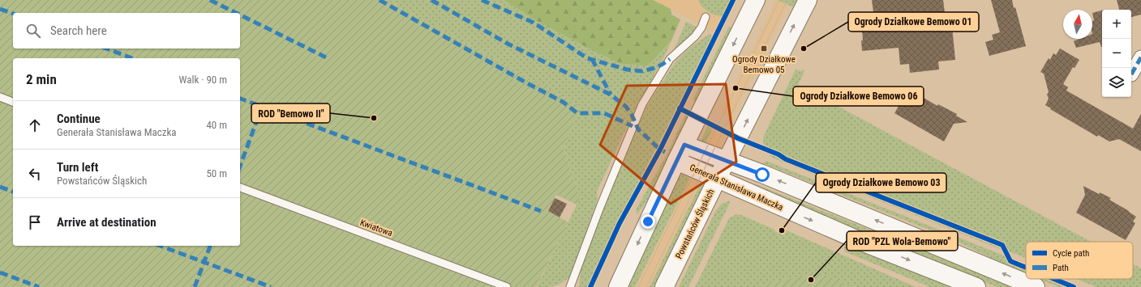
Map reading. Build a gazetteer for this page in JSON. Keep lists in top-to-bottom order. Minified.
{"streets":{"main road":["Generała Stanisława Maczka","Powstańców Śląskich"],"lane":["Kwiatowa"]},"crossings":[["Generała Stanisława Maczka","Powstańców Śląskich"]],"places":{"transit":["Ogrody Działkowe Bemowo 05"],"other":["Ogrody Działkowe Bemowo 01","Ogrody Działkowe Bemowo 06","ROD \"Bemowo II\"","Ogrody Działkowe Bemowo 03","ROD \"PZL Wola-Bemowo\""]},"legend":["Cycle path","Path"],"north":"top","page":{"map_buttons":["+","−"],"search":"Search here","heading":["2 min","Walk · 90 m"],"list":[["Continue","Generała Stanisława Maczka","40 m"],["Turn left","Powstańców Śląskich","50 m"],"Arrive at destination"]}}
